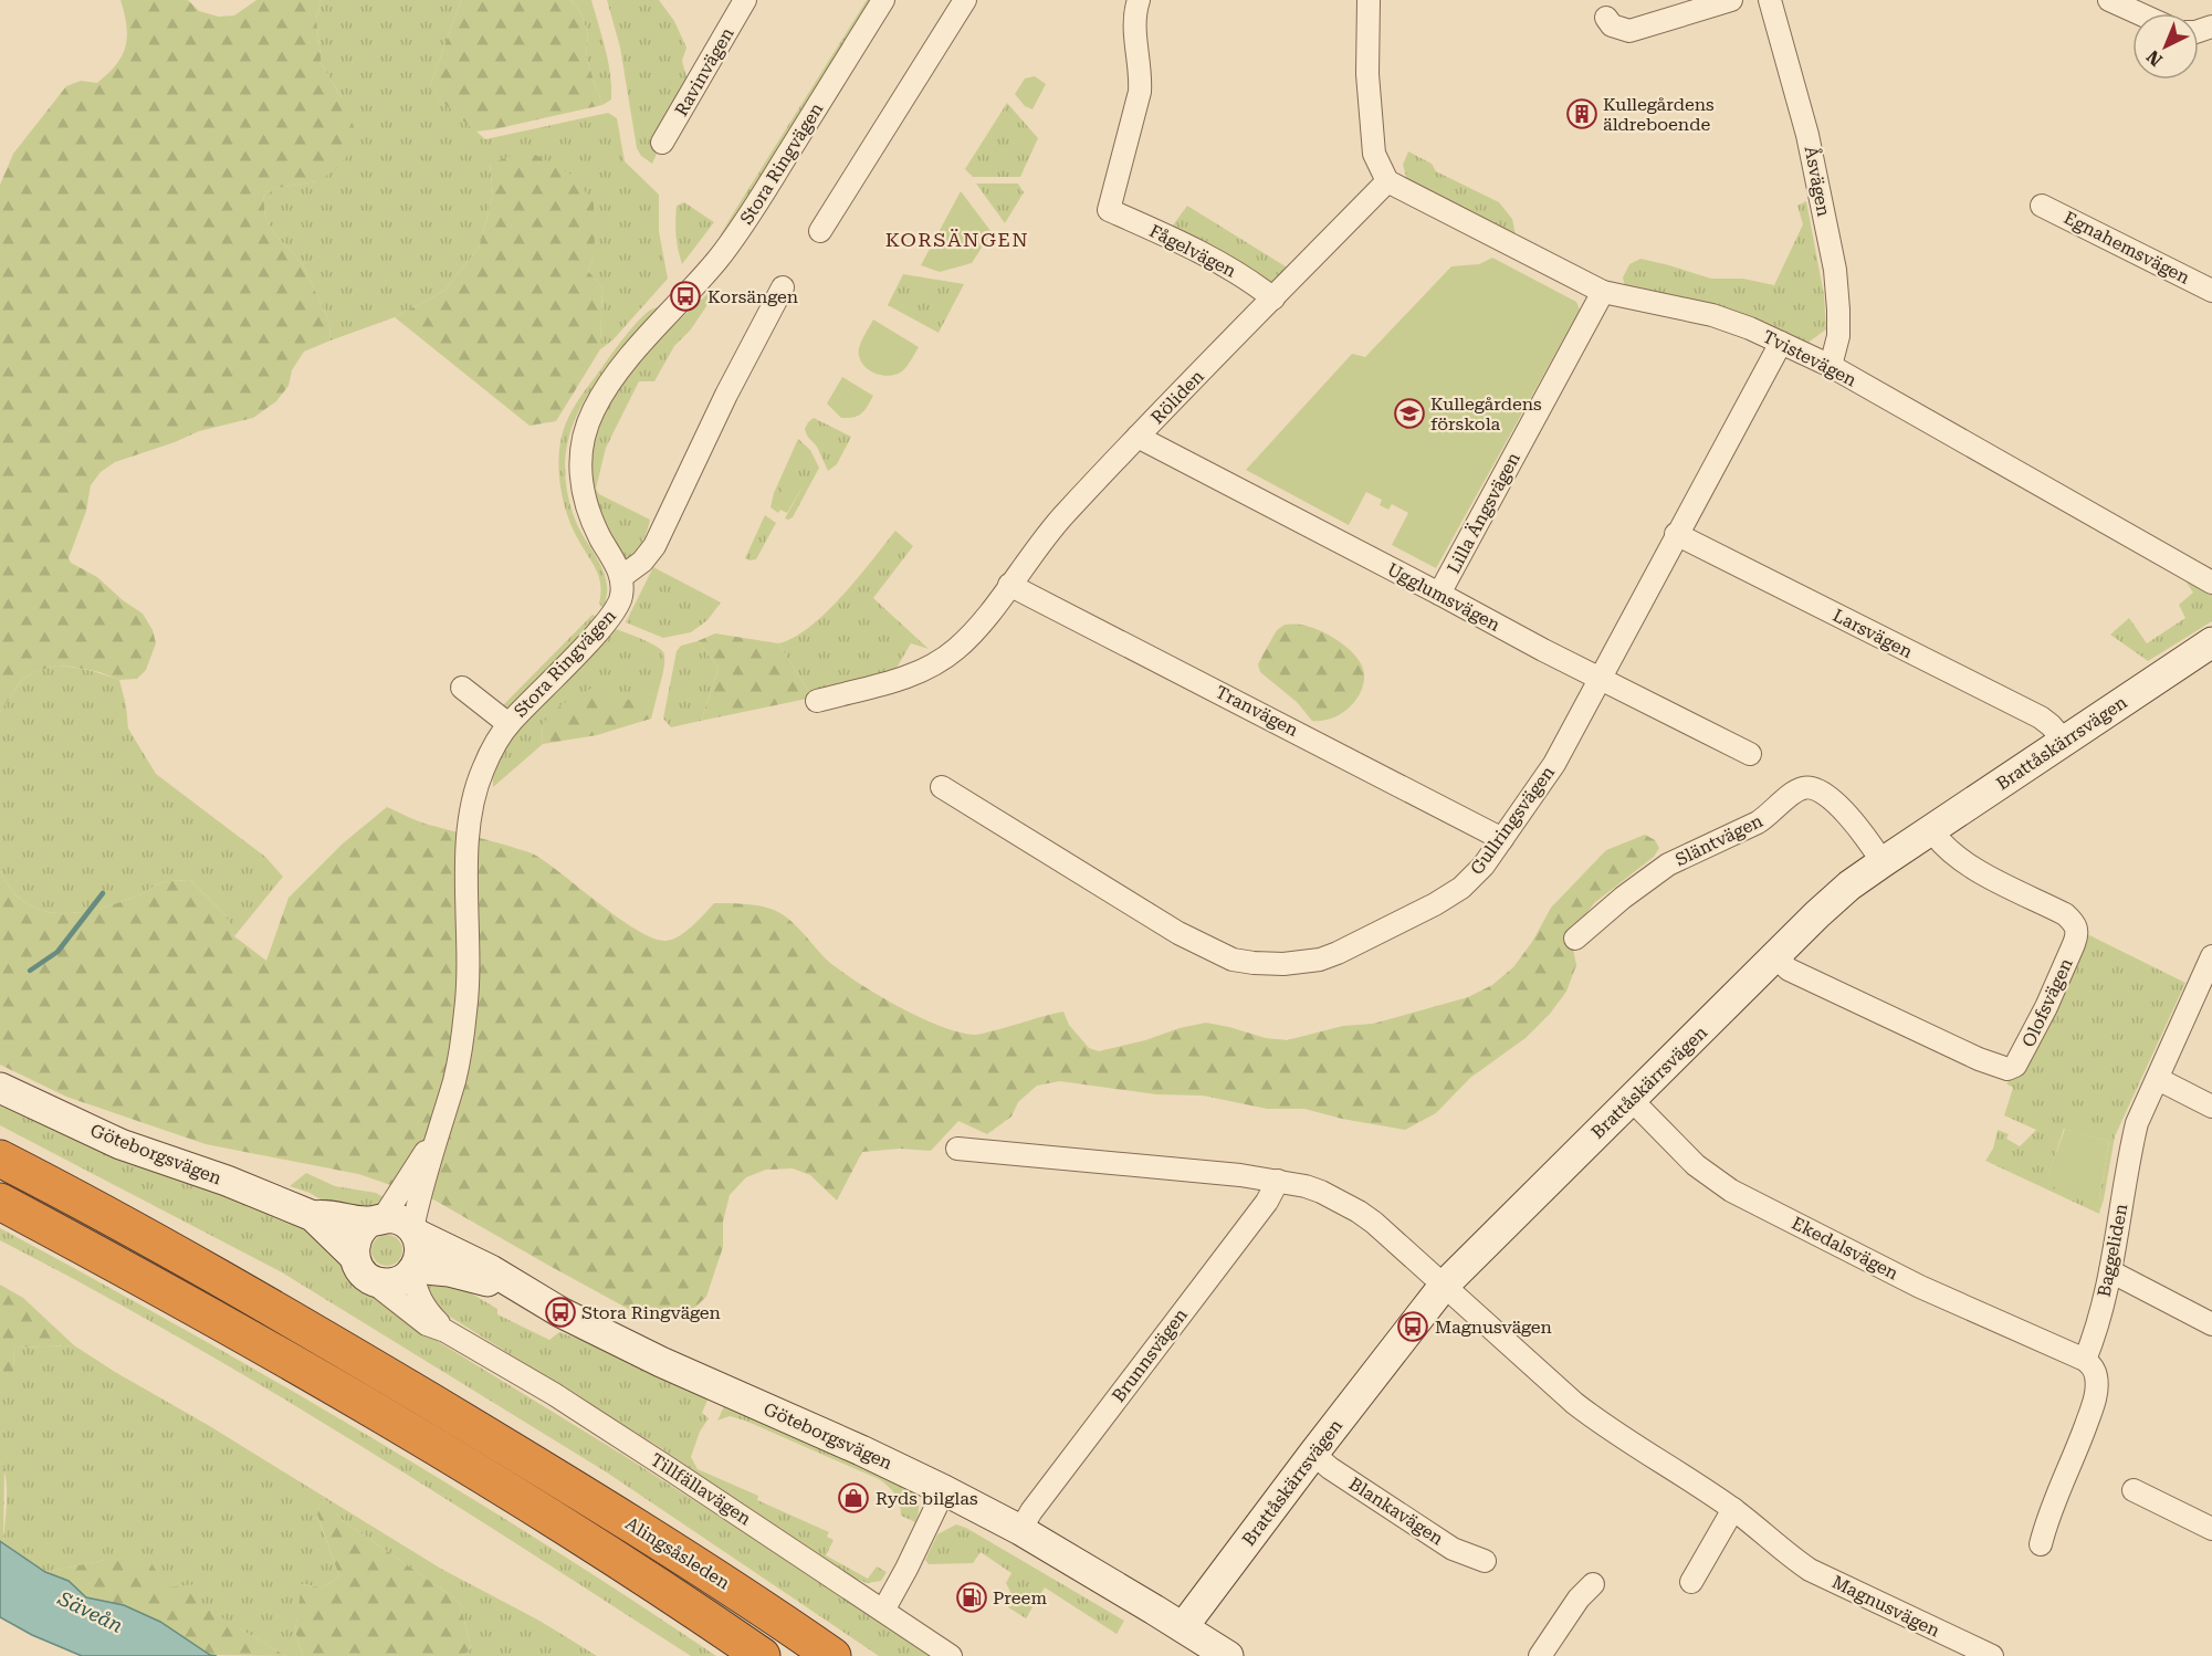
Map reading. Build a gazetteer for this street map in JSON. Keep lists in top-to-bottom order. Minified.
{"streets":{"highway":["Alingsåsleden"],"street":["Ravinvägen","Stora Ringvägen","Åsvägen","Egnahemsvägen","Fågelvägen","Tvistevägen","Röliden","Lilla Ängsvägen","Ugglumsvägen","Larsvägen","Tranvägen","Brattåskärrsvägen","Gullringsvägen","Släntvägen","Olofsvägen","Göteborgsvägen","Ekedalsvägen","Baggeliden","Brunnsvägen","Tillfällavägen","Blankavägen","Magnusvägen"]},"crossings":[["Stora Ringvägen","Göteborgsvägen"],["Åsvägen","Tvistevägen"],["Fågelvägen","Röliden"],["Tvistevägen","Röliden"],["Tvistevägen","Lilla Ängsvägen"],["Tvistevägen","Gullringsvägen"],["Röliden","Ugglumsvägen"],["Röliden","Tranvägen"],["Lilla Ängsvägen","Ugglumsvägen"],["Ugglumsvägen","Gullringsvägen"],["Larsvägen","Brattåskärrsvägen"],["Larsvägen","Gullringsvägen"],["Tranvägen","Gullringsvägen"],["Brattåskärrsvägen","Släntvägen"],["Brattåskärrsvägen","Olofsvägen"],["Brattåskärrsvägen","Göteborgsvägen"],["Brattåskärrsvägen","Ekedalsvägen"],["Brattåskärrsvägen","Blankavägen"],["Brattåskärrsvägen","Magnusvägen"],["Göteborgsvägen","Brunnsvägen"],["Göteborgsvägen","Tillfällavägen"],["Ekedalsvägen","Baggeliden"],["Brunnsvägen","Magnusvägen"]],"districts":["KORSÄNGEN"],"water":["Säveån"],"places":{"building":["Kullegårdens äldreboende"],"bus stop":["Korsängen","Stora Ringvägen","Magnusvägen"],"school or university":["Kullegårdens förskola"],"shop":["Ryds bilglas"],"fuel station":["Preem"]},"north":"bottom left"}
